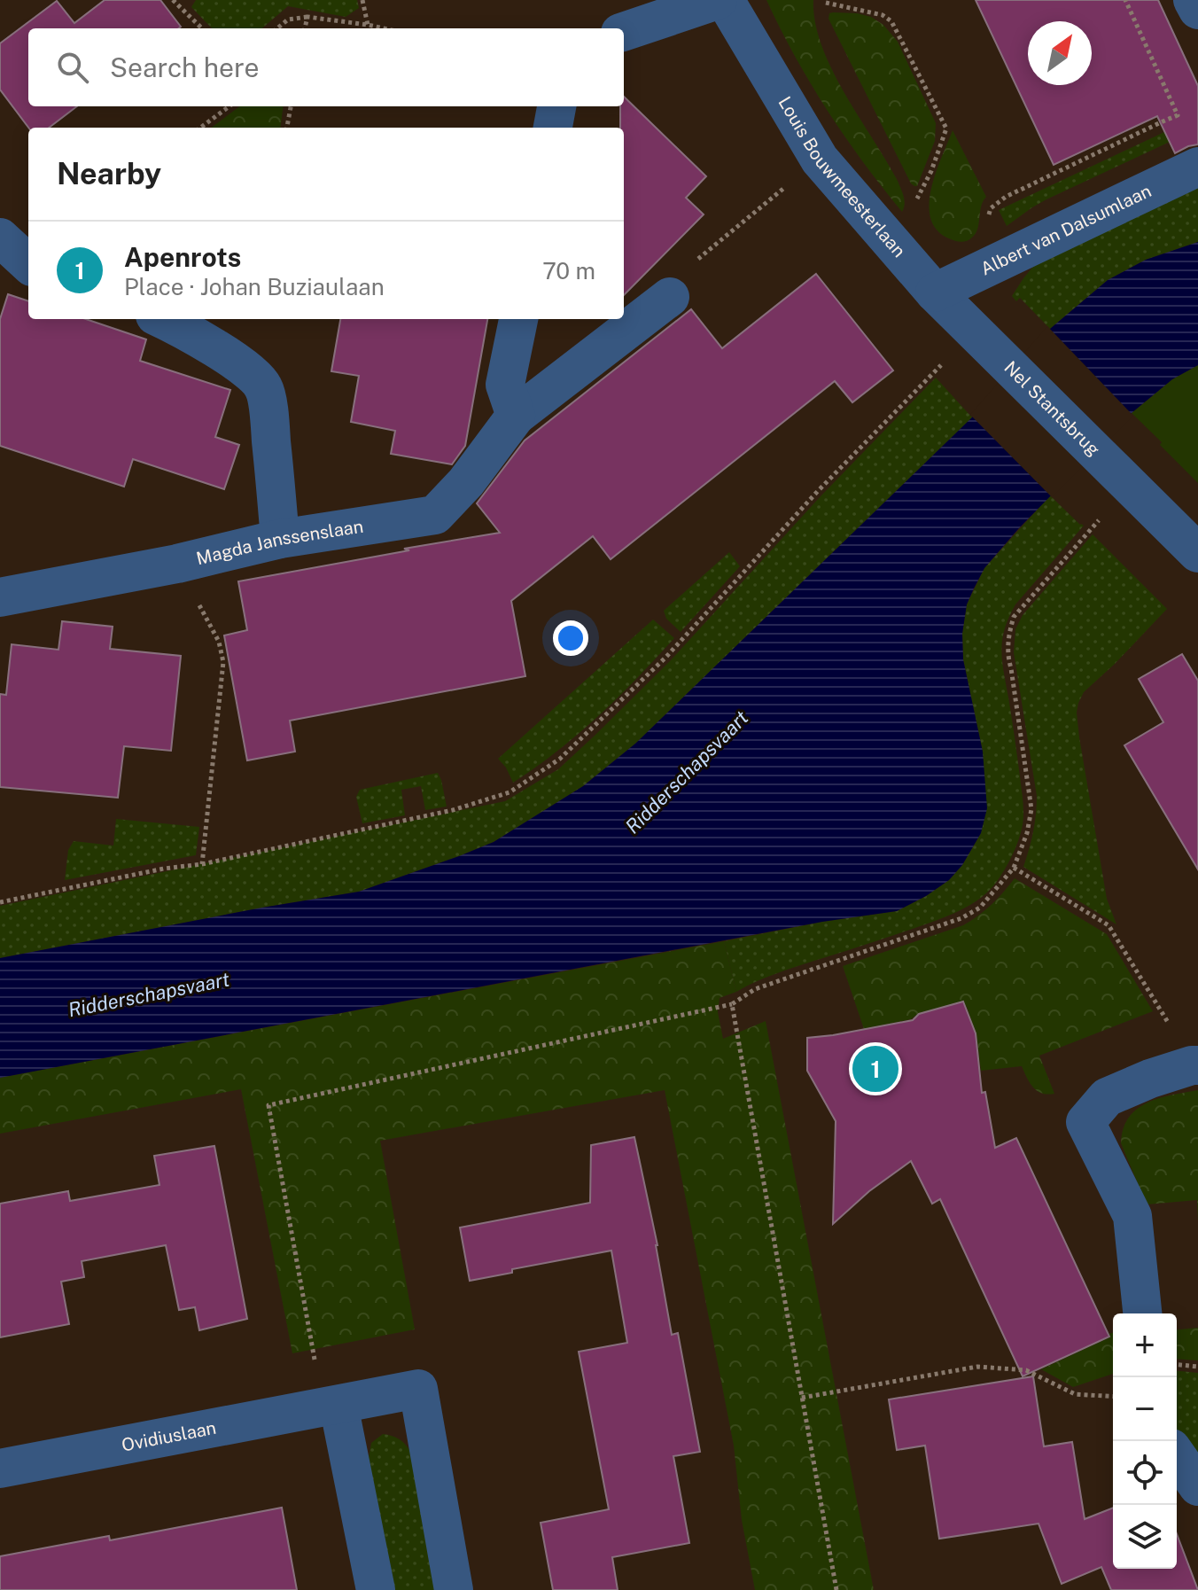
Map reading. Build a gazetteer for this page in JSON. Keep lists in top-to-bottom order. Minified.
{"streets":{"street":["Louis Bouwmeesterlaan","Albert van Dalsumlaan","Nel Stantsbrug","Magda Janssenslaan","Ovidiuslaan"]},"crossings":[["Louis Bouwmeesterlaan","Albert van Dalsumlaan"],["Louis Bouwmeesterlaan","Nel Stantsbrug"]],"water":["Ridderschapsvaart"],"north":"top right","page":{"search":"Search here","heading":"Nearby","list":[{"mark":"1","name":"Apenrots","note":"Place · Johan Buziaulaan","value":"70 m"}],"pins":"1","map_buttons":["+","−"]}}
